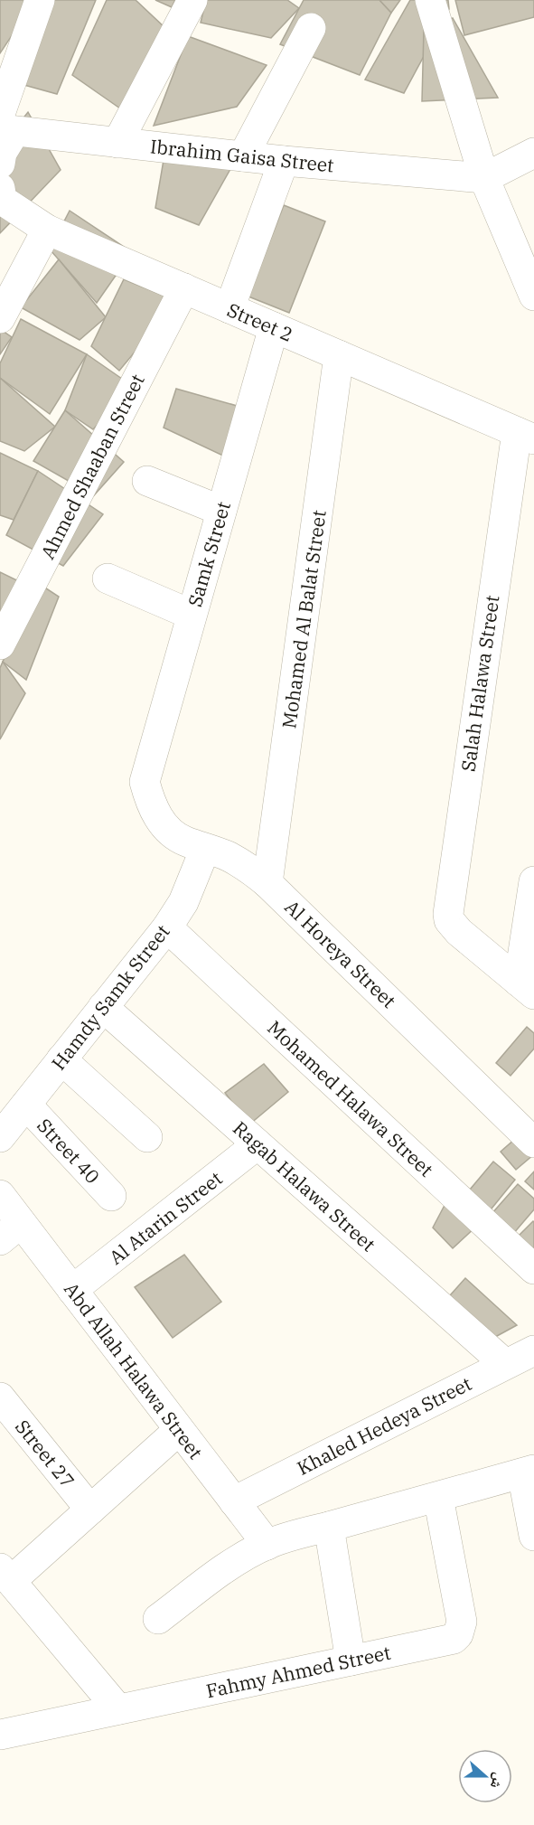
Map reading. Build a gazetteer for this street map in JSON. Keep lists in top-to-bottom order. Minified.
{"streets":{"street":["Ibrahim Gaisa Street","Street 2","Ahmed Shaaban Street","Samk Street","Mohamed Al Balat Street","Salah Halawa Street","Al Horeya Street","Hamdy Samk Street","Mohamed Halawa Street","Street 40","Ragab Halawa Street","Al Atarin Street","Abd Allah Halawa Street","Khaled Hedeya Street","Street 27","Fahmy Ahmed Street"]},"crossings":[["Street 2","Ahmed Shaaban Street"],["Street 2","Samk Street"],["Street 2","Mohamed Al Balat Street"],["Street 2","Salah Halawa Street"],["Samk Street","Al Horeya Street"],["Mohamed Al Balat Street","Al Horeya Street"],["Al Horeya Street","Hamdy Samk Street"],["Hamdy Samk Street","Mohamed Halawa Street"],["Hamdy Samk Street","Street 40"],["Hamdy Samk Street","Ragab Halawa Street"],["Ragab Halawa Street","Al Atarin Street"],["Ragab Halawa Street","Khaled Hedeya Street"],["Al Atarin Street","Abd Allah Halawa Street"],["Abd Allah Halawa Street","Khaled Hedeya Street"]],"north":"right"}
